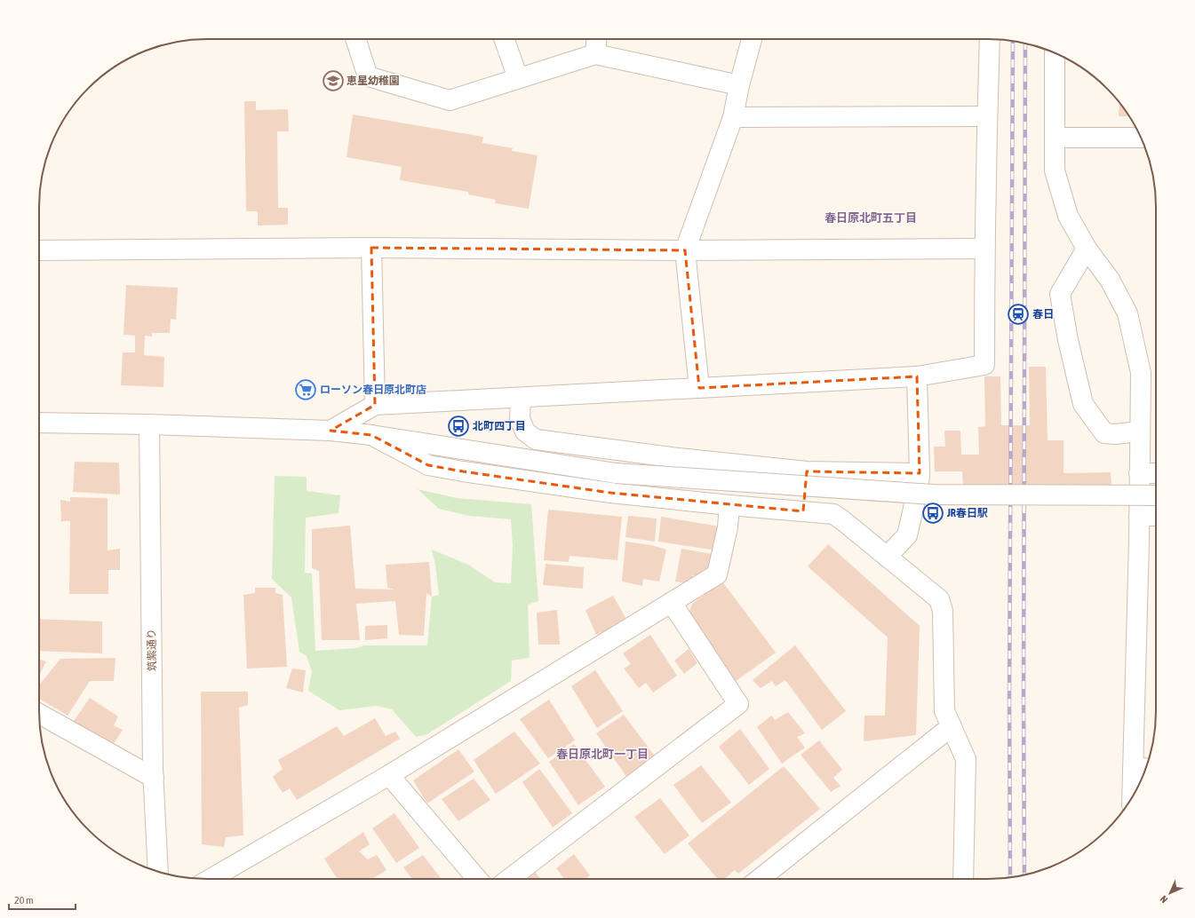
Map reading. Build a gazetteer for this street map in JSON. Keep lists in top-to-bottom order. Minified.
{"streets":{"street":["筑紫通り"]},"districts":["春日原北町五丁目","春日原北町一丁目"],"places":{"school or university":["恵星幼稚園"],"station":["春日"],"supermarket":["ローソン春日原北町店"],"bus stop":["北町四丁目","JR春日駅"]},"scale_bar":"20 m","north":"bottom left"}
